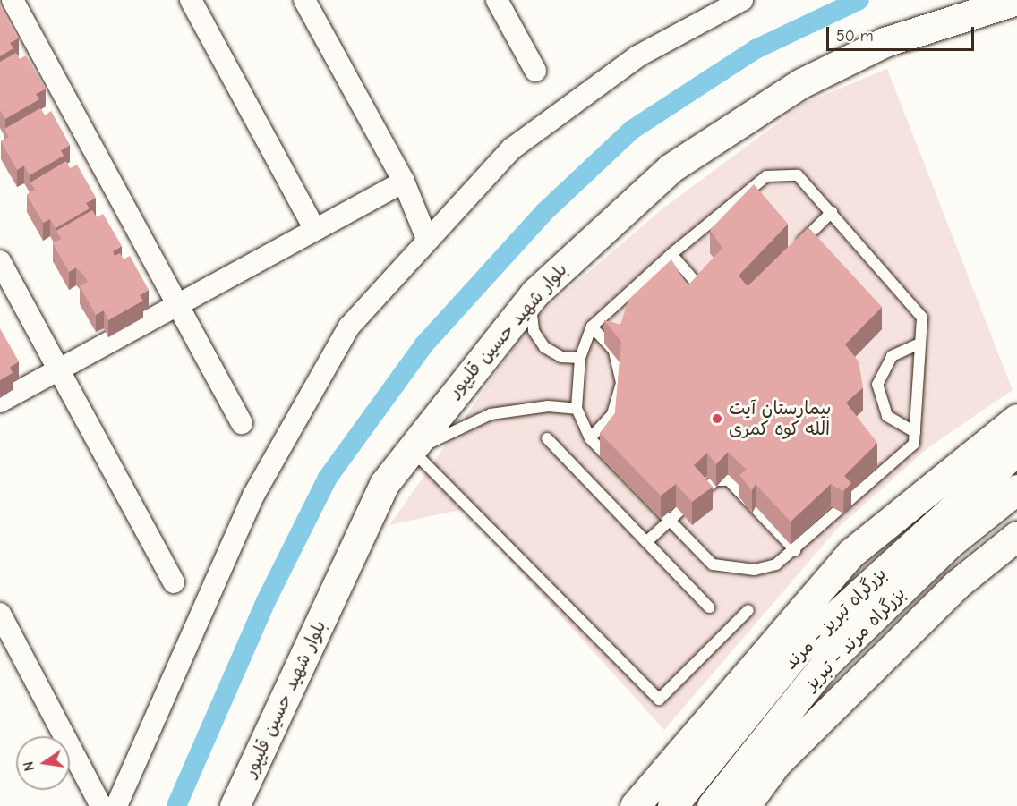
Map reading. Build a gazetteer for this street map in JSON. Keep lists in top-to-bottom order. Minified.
{"streets":{"street":["بلوار شهید حسین قلیپور","بزرگراه تبریز - مرند","بزرگراه مرند - تبریز"]},"places":["بیمارستان آیت الله کوه کمری"],"scale_bar":"50 m","north":"left"}
